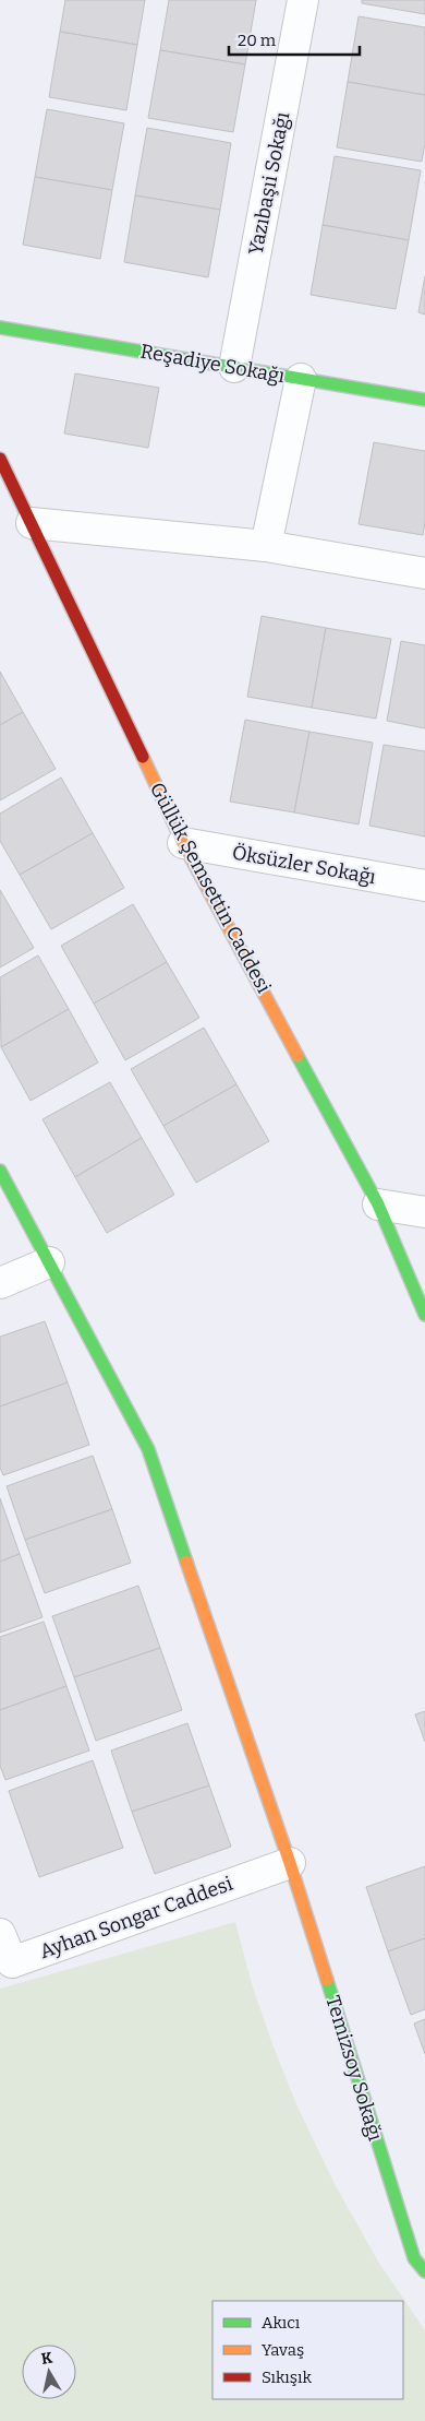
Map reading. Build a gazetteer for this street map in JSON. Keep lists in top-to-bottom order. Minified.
{"streets":{"street":["Yazıbaşıi Sokağı","Reşadiye Sokağı","Öksüzler Sokağı","Güllük Şemsettin Caddesi","Ayhan Songar Caddesi","Temizsoy Sokağı"]},"crossings":[["Yazıbaşıi Sokağı","Reşadiye Sokağı"],["Öksüzler Sokağı","Güllük Şemsettin Caddesi"],["Ayhan Songar Caddesi","Temizsoy Sokağı"]],"legend":["Akıcı","Yavaş","Sıkışık"],"scale_bar":"20 m","north":"top"}
